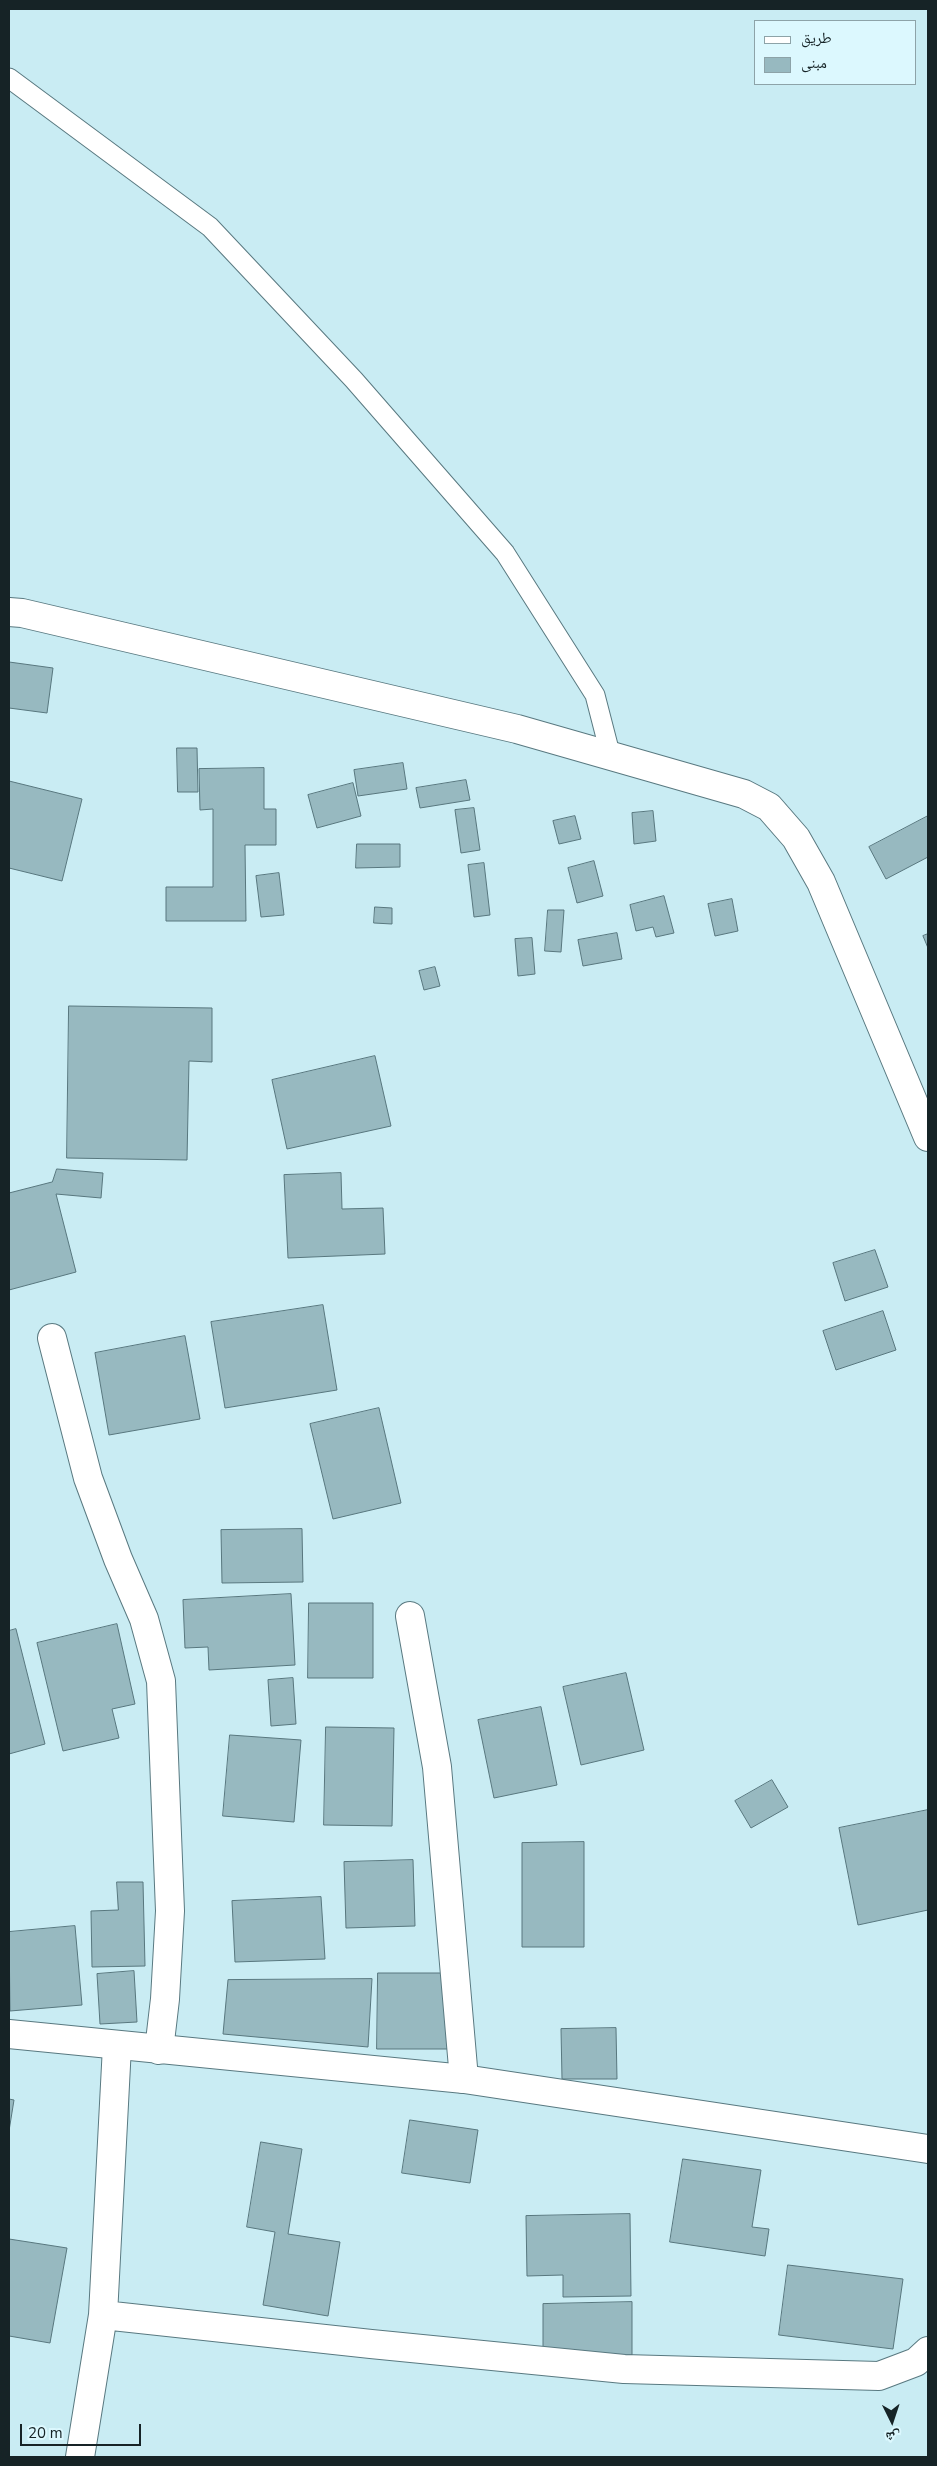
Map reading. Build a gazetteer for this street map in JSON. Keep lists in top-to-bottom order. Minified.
{"legend":["طريق","مبنى"],"scale_bar":"20 m","north":"bottom"}
